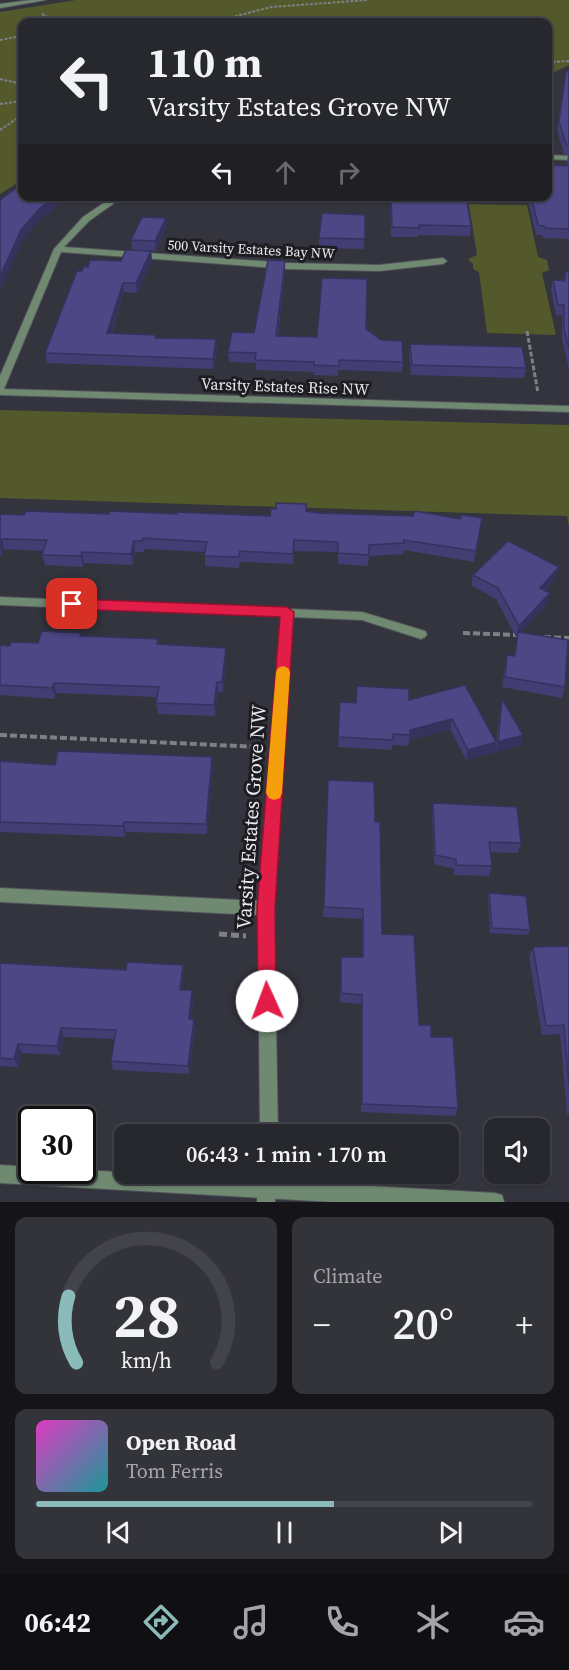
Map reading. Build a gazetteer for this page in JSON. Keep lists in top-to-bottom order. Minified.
{"streets":{"street":["500 Varsity Estates Bay NW","Varsity Estates Rise NW","Varsity Estates Grove NW"]},"page":{"turn":["110 m","Varsity Estates Grove NW"],"limit":"30","trip":"06:43 · 1 min · 170 m","tile":"Climate","heat":["−","20°","+"],"song":["Open Road","Tom Ferris"],"tabs":"06:42","gauge":["28","km/h"]}}
